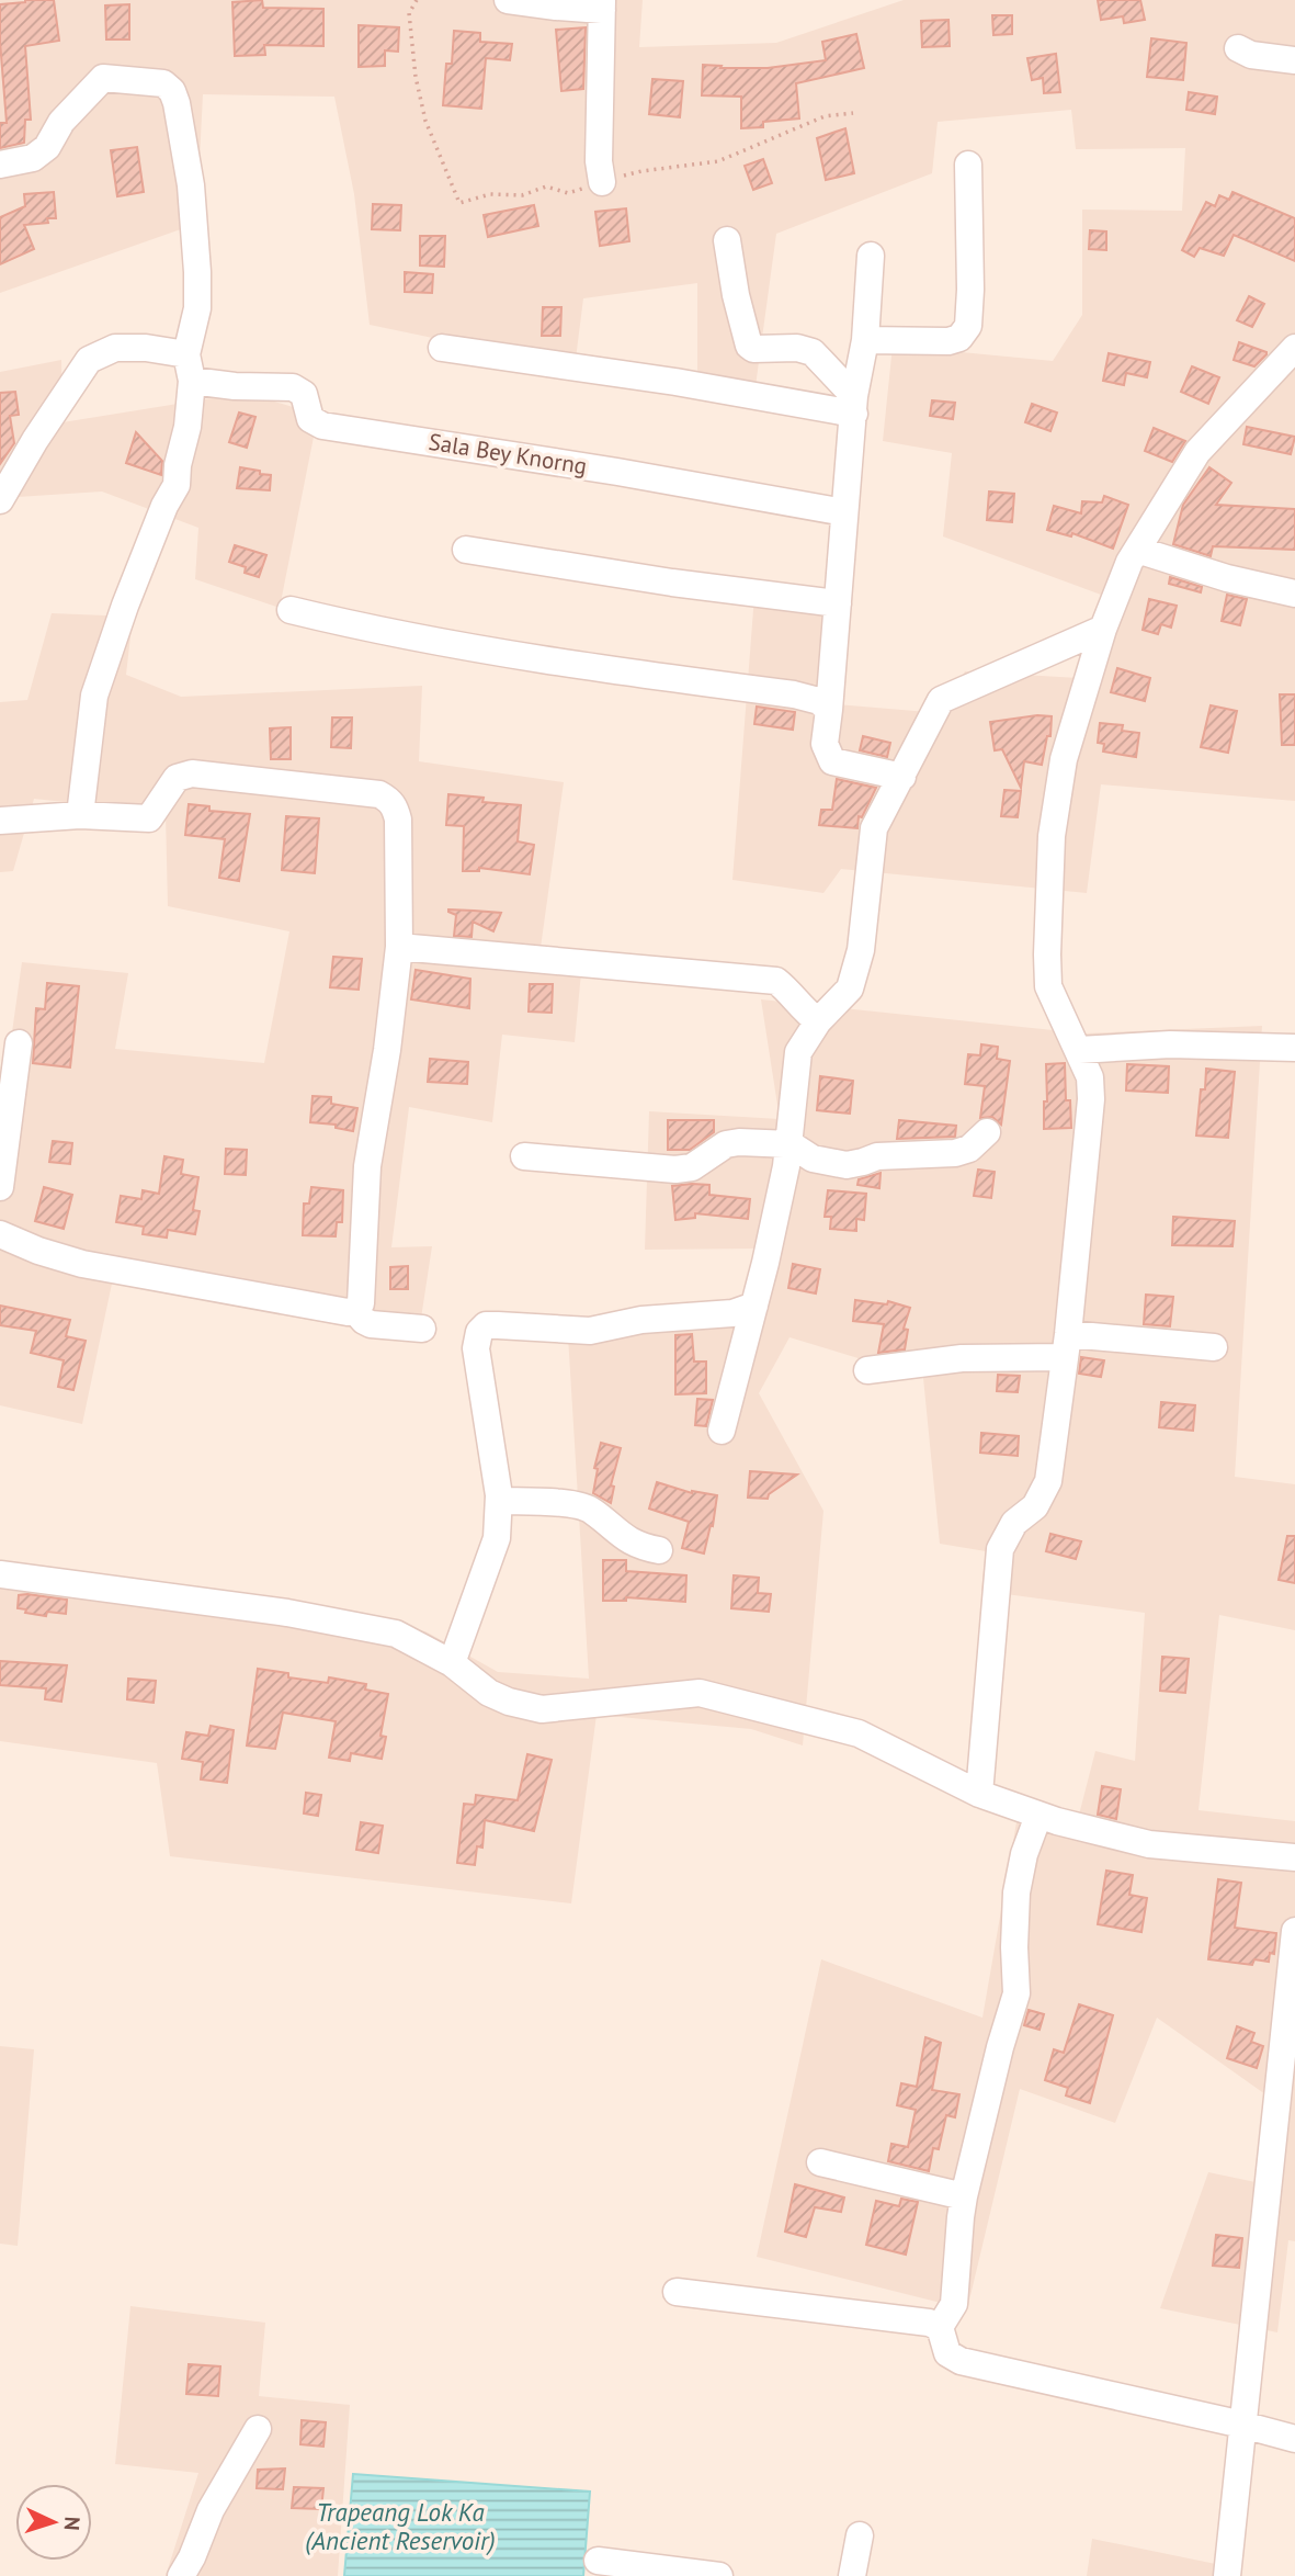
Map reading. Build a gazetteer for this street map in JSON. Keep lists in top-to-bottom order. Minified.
{"streets":{"street":["Sala Bey Knorng"]},"water":["Trapeang Lok Ka (Ancient Reservoir)"],"north":"right"}
